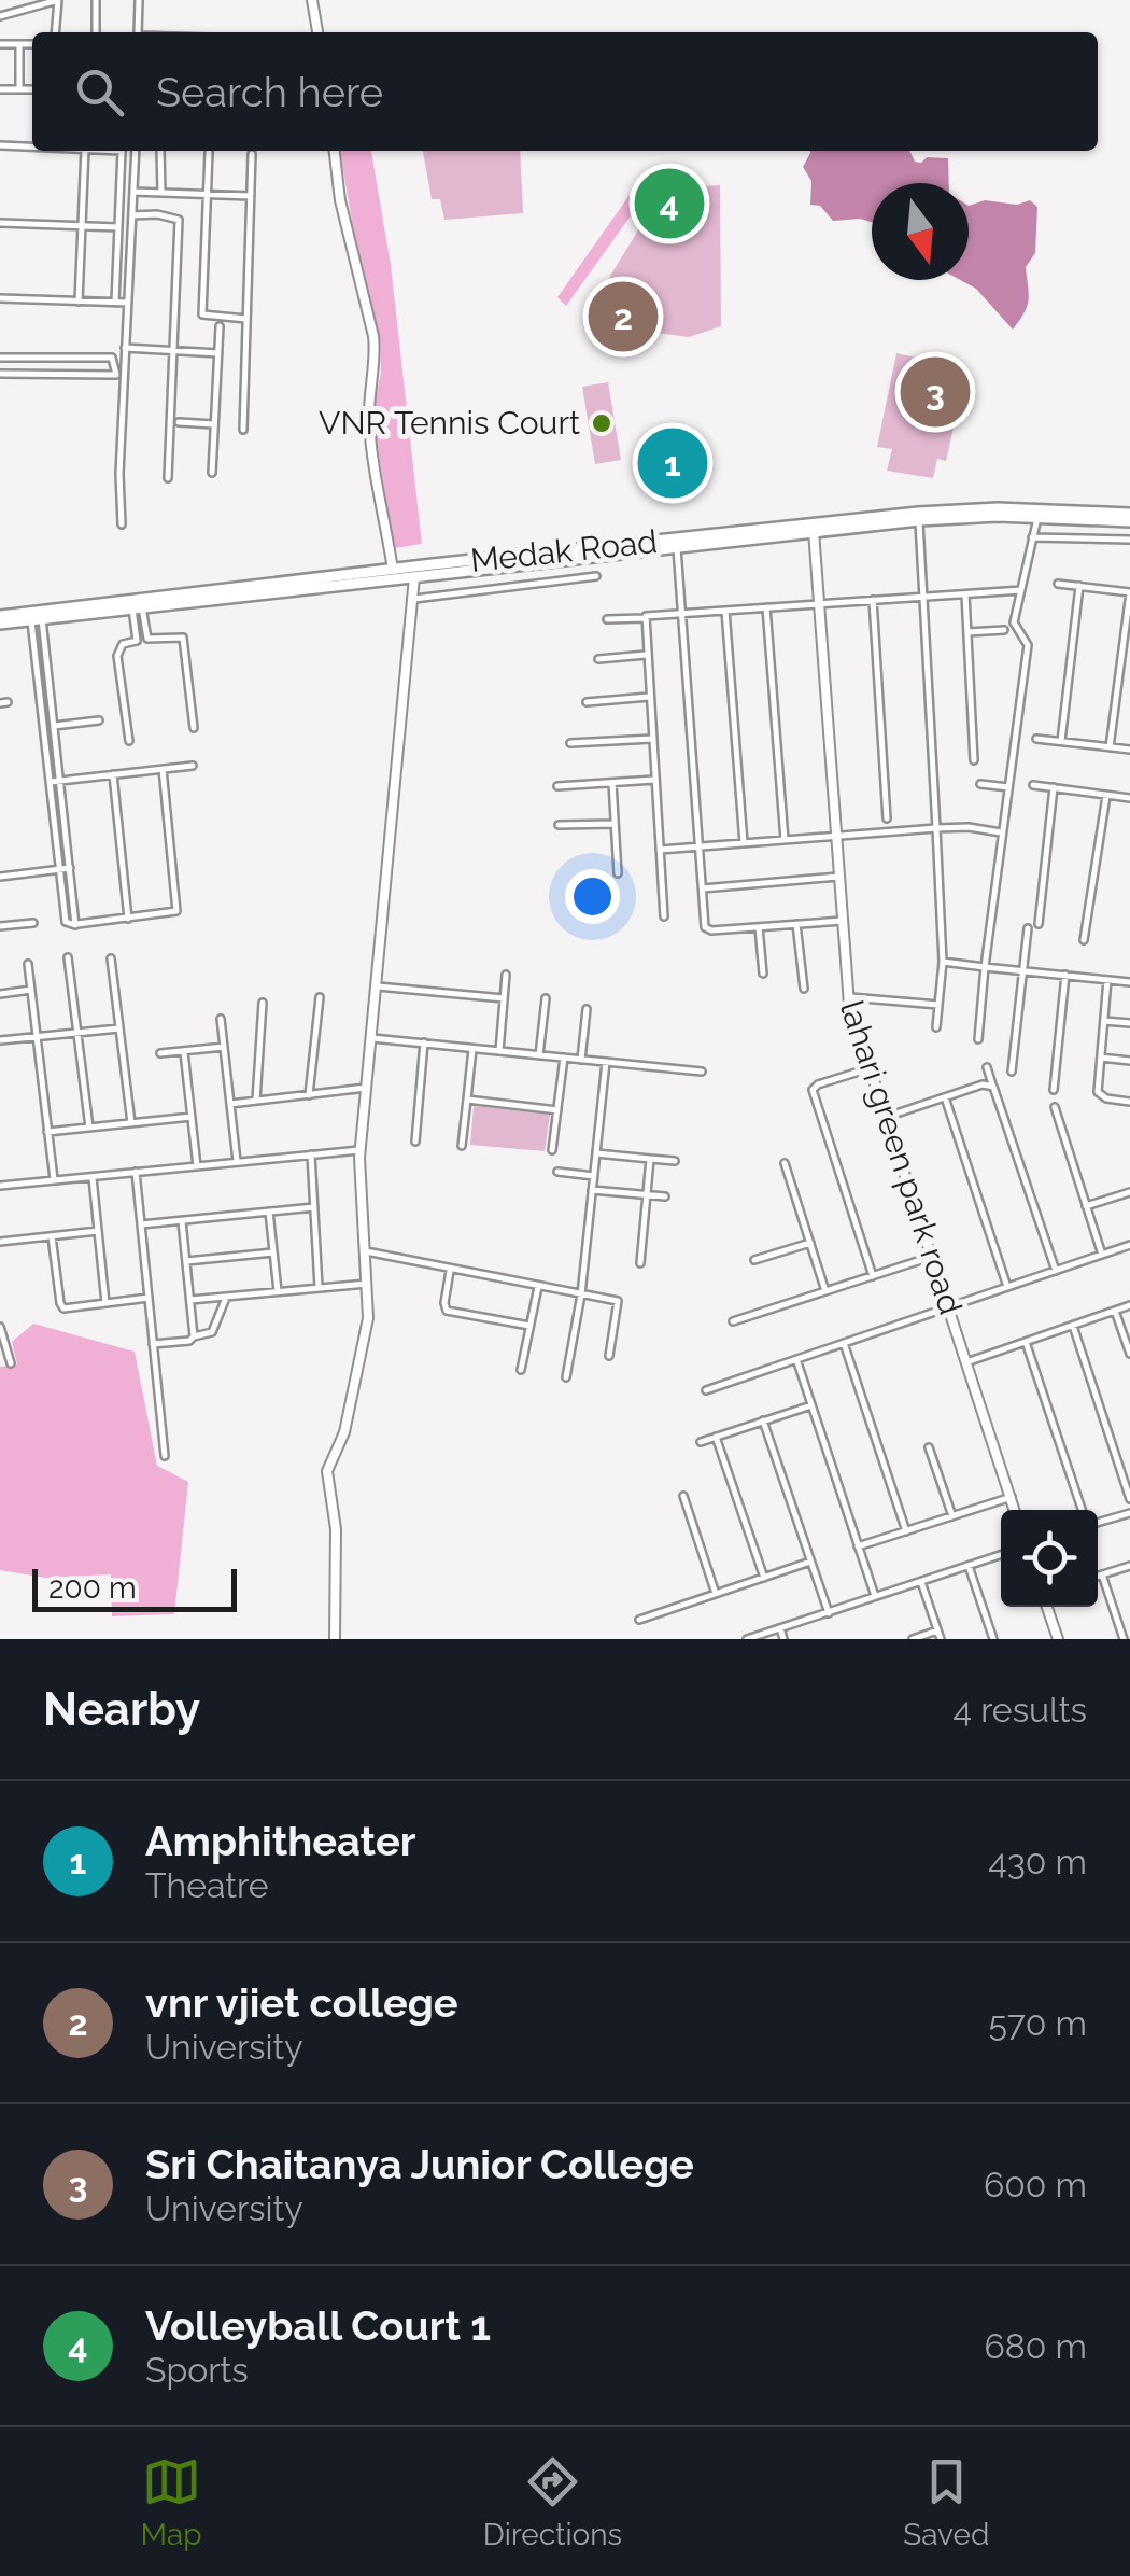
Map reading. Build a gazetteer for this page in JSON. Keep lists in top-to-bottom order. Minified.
{"streets":{"main road":["Medak Road"],"street":["lahari green park road"]},"crossings":[["Medak Road","lahari green park road"]],"places":["VNR Tennis Court"],"scale_bar":"200 m","north":"bottom","page":{"search":"Search here","pins":["4","2","3","1"],"scale":"200 m","heading":["Nearby","4 results"],"list":[{"mark":"1","name":"Amphitheater","note":"Theatre","value":"430 m"},{"mark":"2","name":"vnr vjiet college","note":"University","value":"570 m"},{"mark":"3","name":"Sri Chaitanya Junior College","note":"University","value":"600 m"},{"mark":"4","name":"Volleyball Court 1","note":"Sports","value":"680 m"}],"nav":["Map","Directions","Saved"]}}
